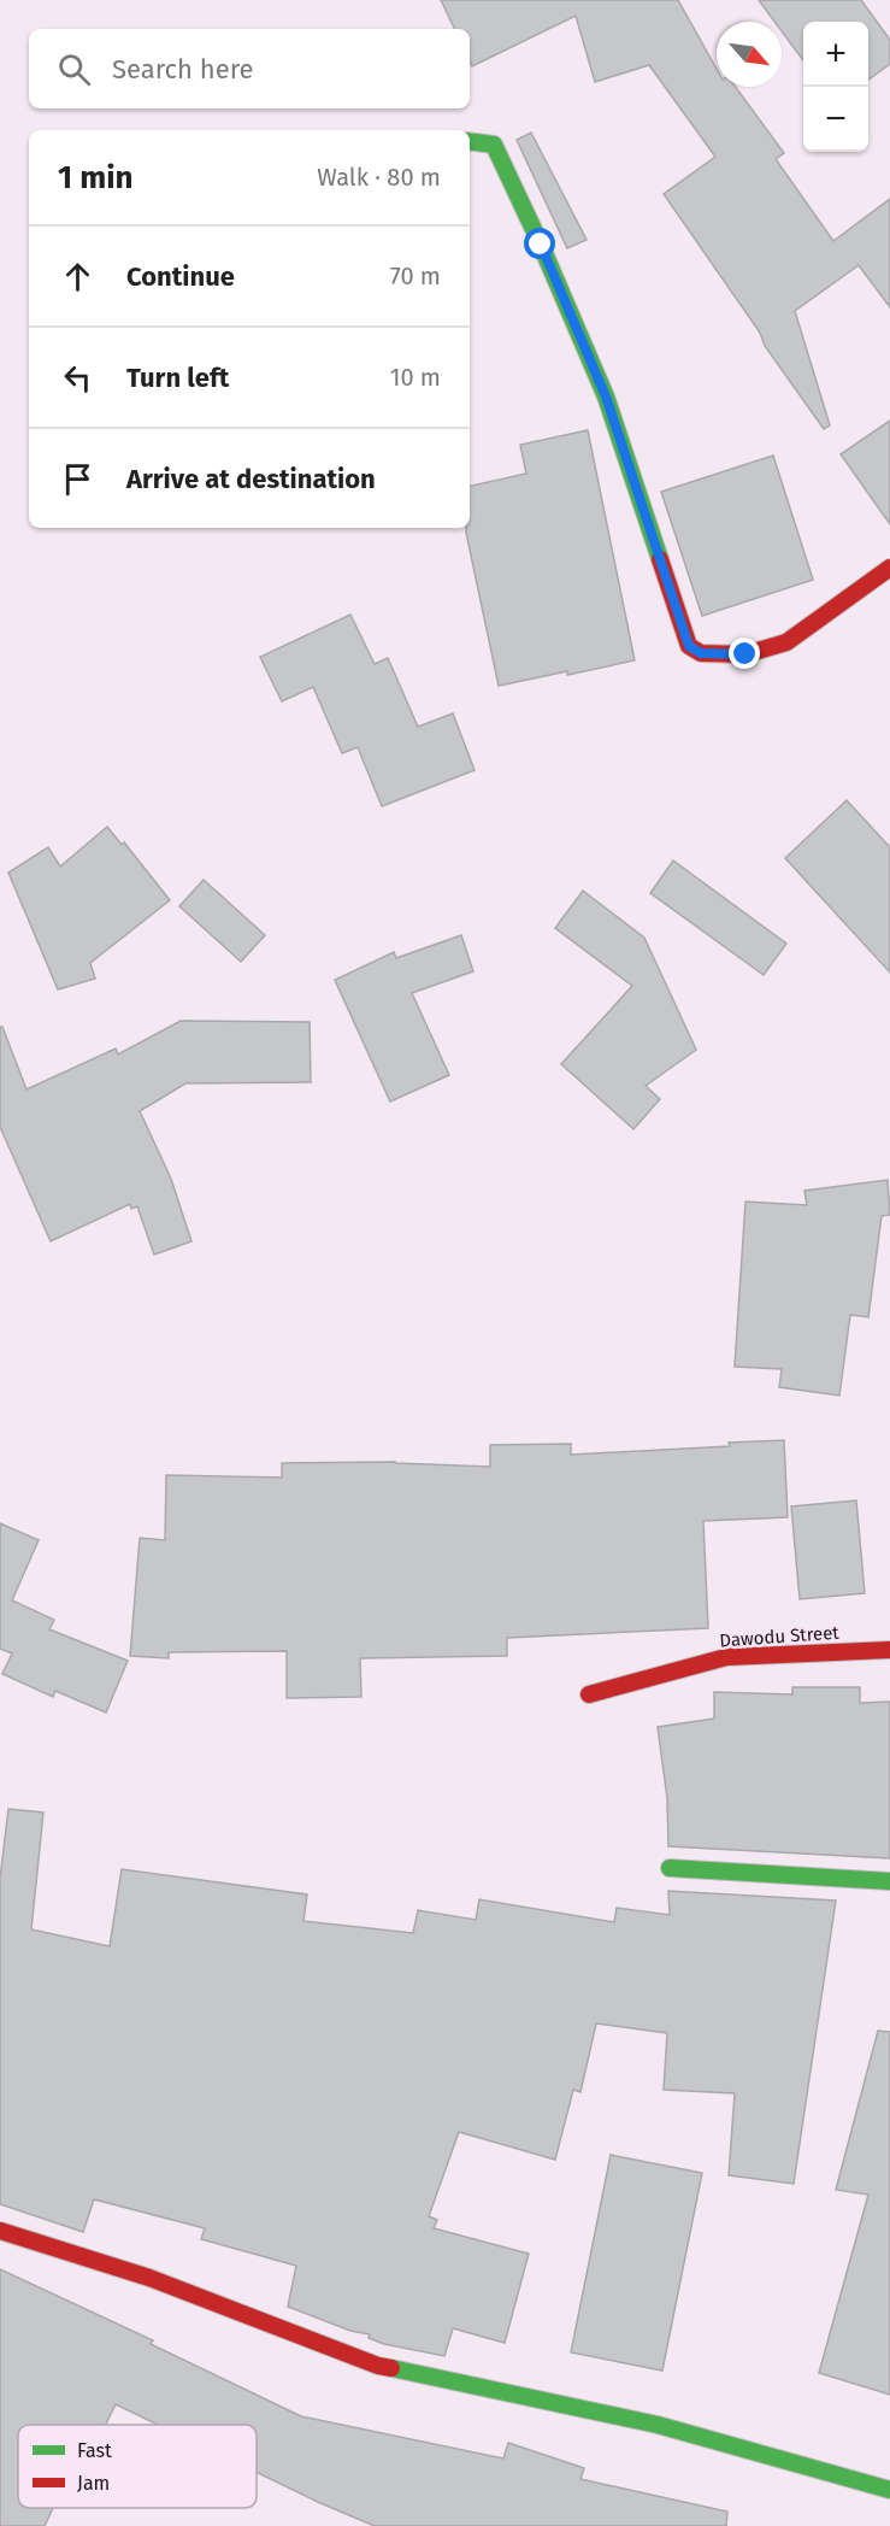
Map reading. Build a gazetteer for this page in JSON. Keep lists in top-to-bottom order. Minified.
{"streets":{"street":["Dawodu Street"]},"legend":["Fast","Jam"],"north":"bottom right","page":{"map_buttons":["+","−"],"search":"Search here","heading":["1 min","Walk · 80 m"],"list":[["Continue","70 m"],["Turn left","10 m"],"Arrive at destination"]}}
